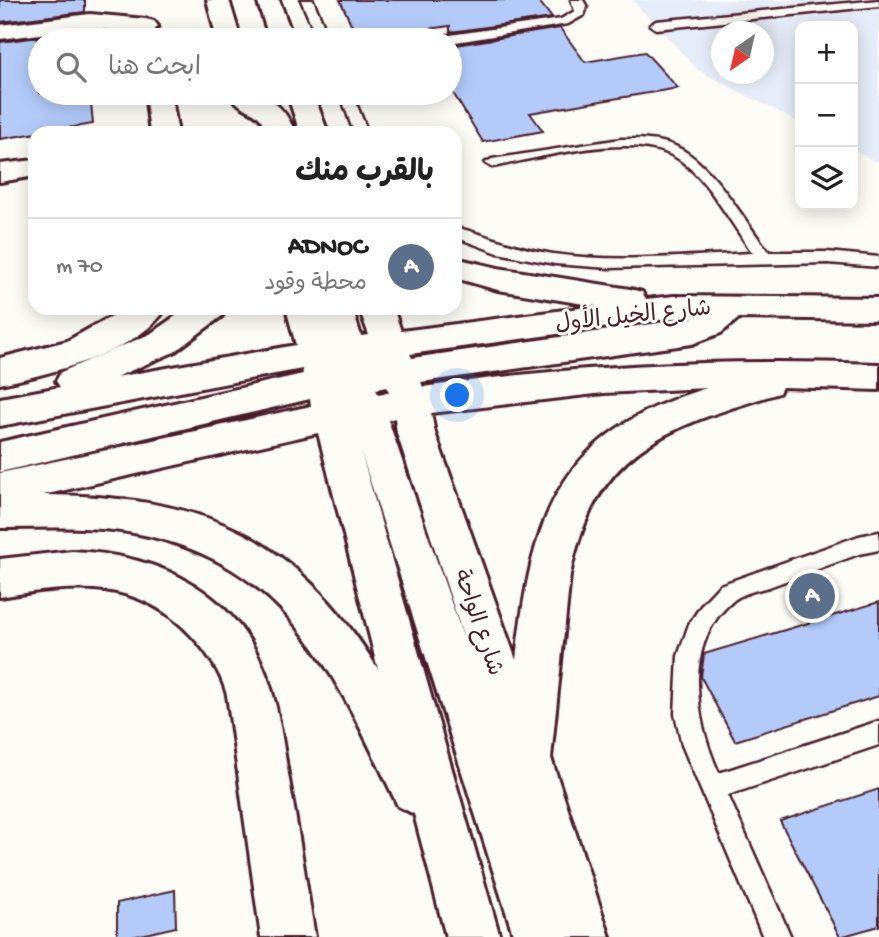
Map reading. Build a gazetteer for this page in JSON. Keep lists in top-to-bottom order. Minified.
{"streets":{"main road":["شارع الخيل الأول","شارع الواحة"]},"crossings":[["شارع الخيل الأول","شارع الواحة"]],"north":"bottom left","page":{"map_buttons":["+","−"],"search":"ابحث هنا","heading":"بالقرب منك","list":[{"mark":"A","name":"ADNOC","note":"محطة وقود","value":"70 m"}],"pins":"A"}}
